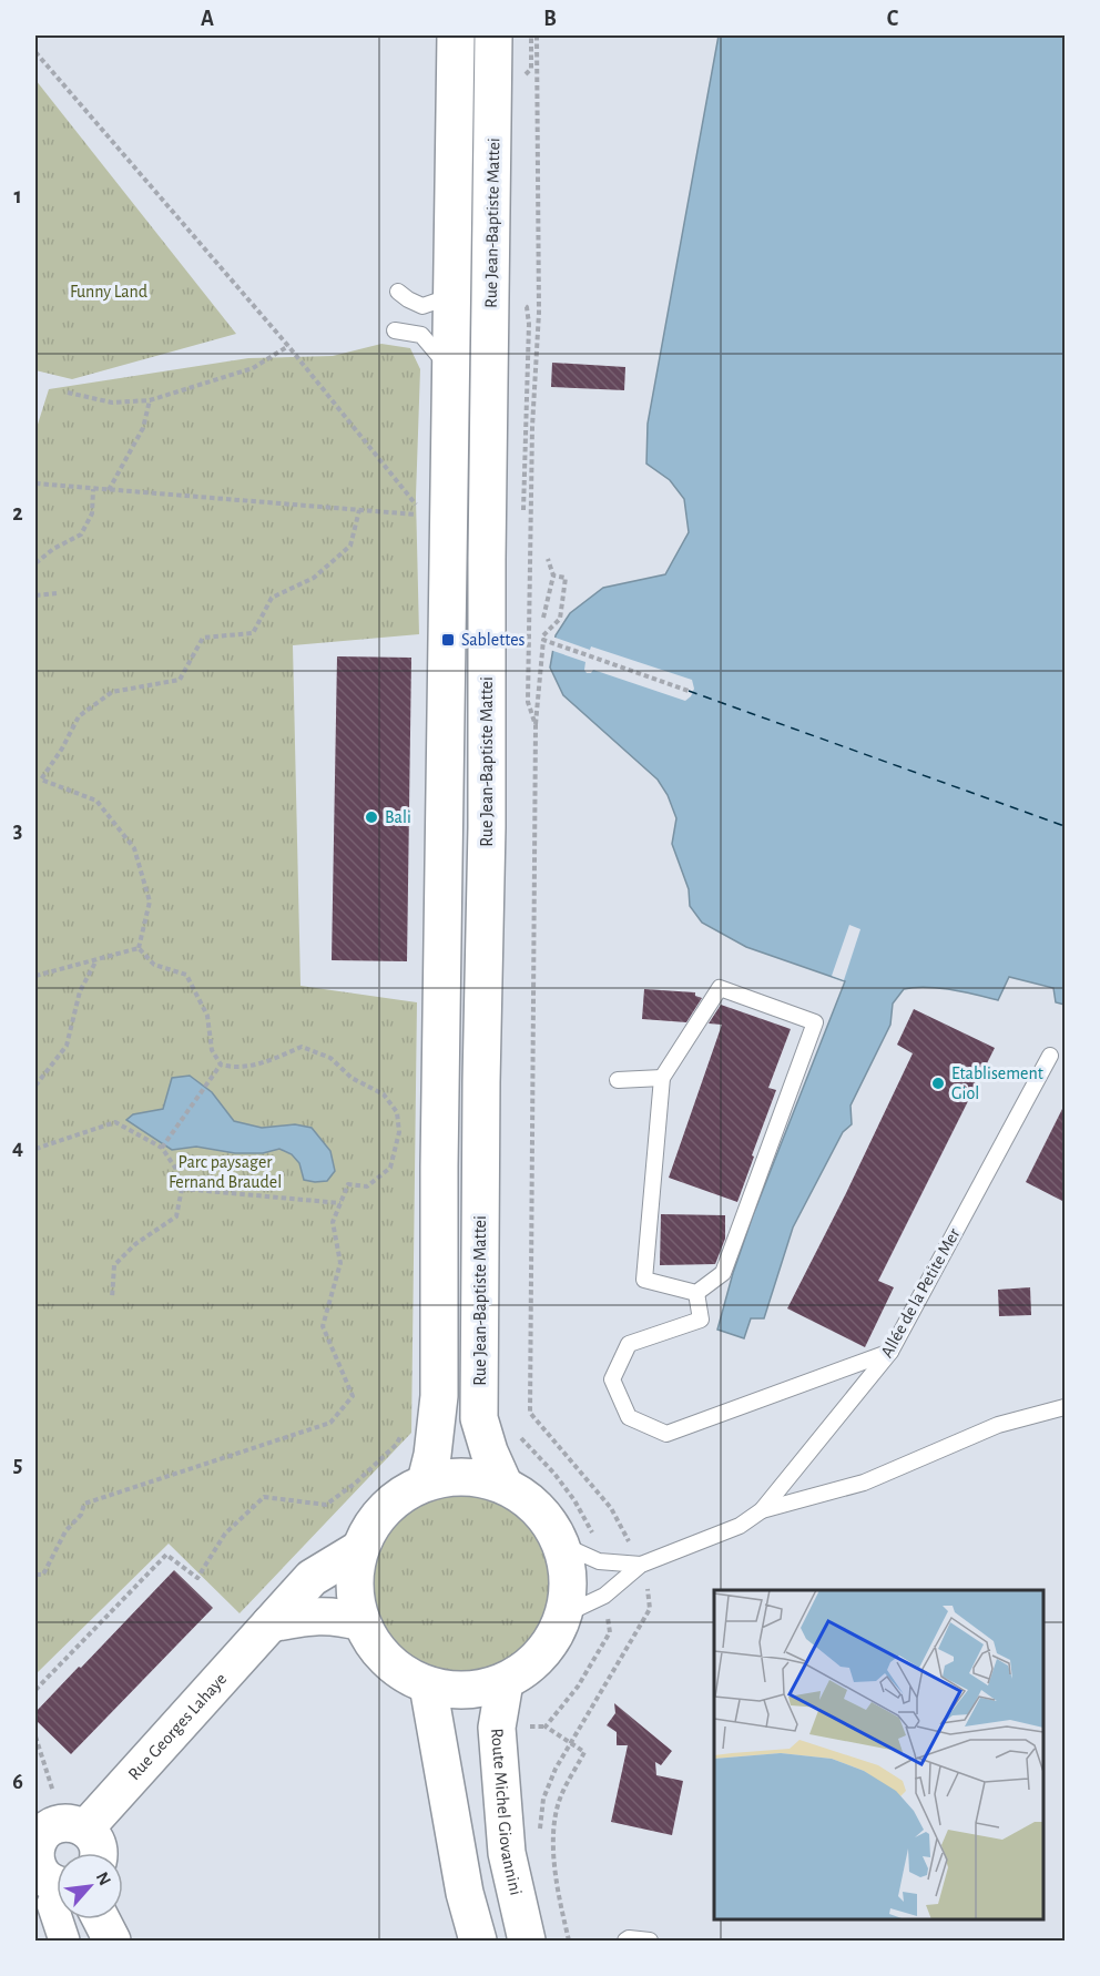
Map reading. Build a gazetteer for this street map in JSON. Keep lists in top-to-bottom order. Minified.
{"streets":{"main road":["Rue Jean-Baptiste Mattei","Rue Georges Lahaye","Route Michel Giovannini"],"lane":["Allée de la Petite Mer"]},"crossings":[["Rue Jean-Baptiste Mattei","Rue Georges Lahaye"],["Rue Jean-Baptiste Mattei","Route Michel Giovannini"],["Rue Georges Lahaye","Route Michel Giovannini"]],"parks":["Funny Land","Parc paysager Fernand Braudel"],"places":{"transit":["Sablettes"],"other":["Bali","Etablisement Giol"]},"north":"top right","grid":{"columns":["A","B","C"],"rows":["1","2","3","4","5","6"]}}
